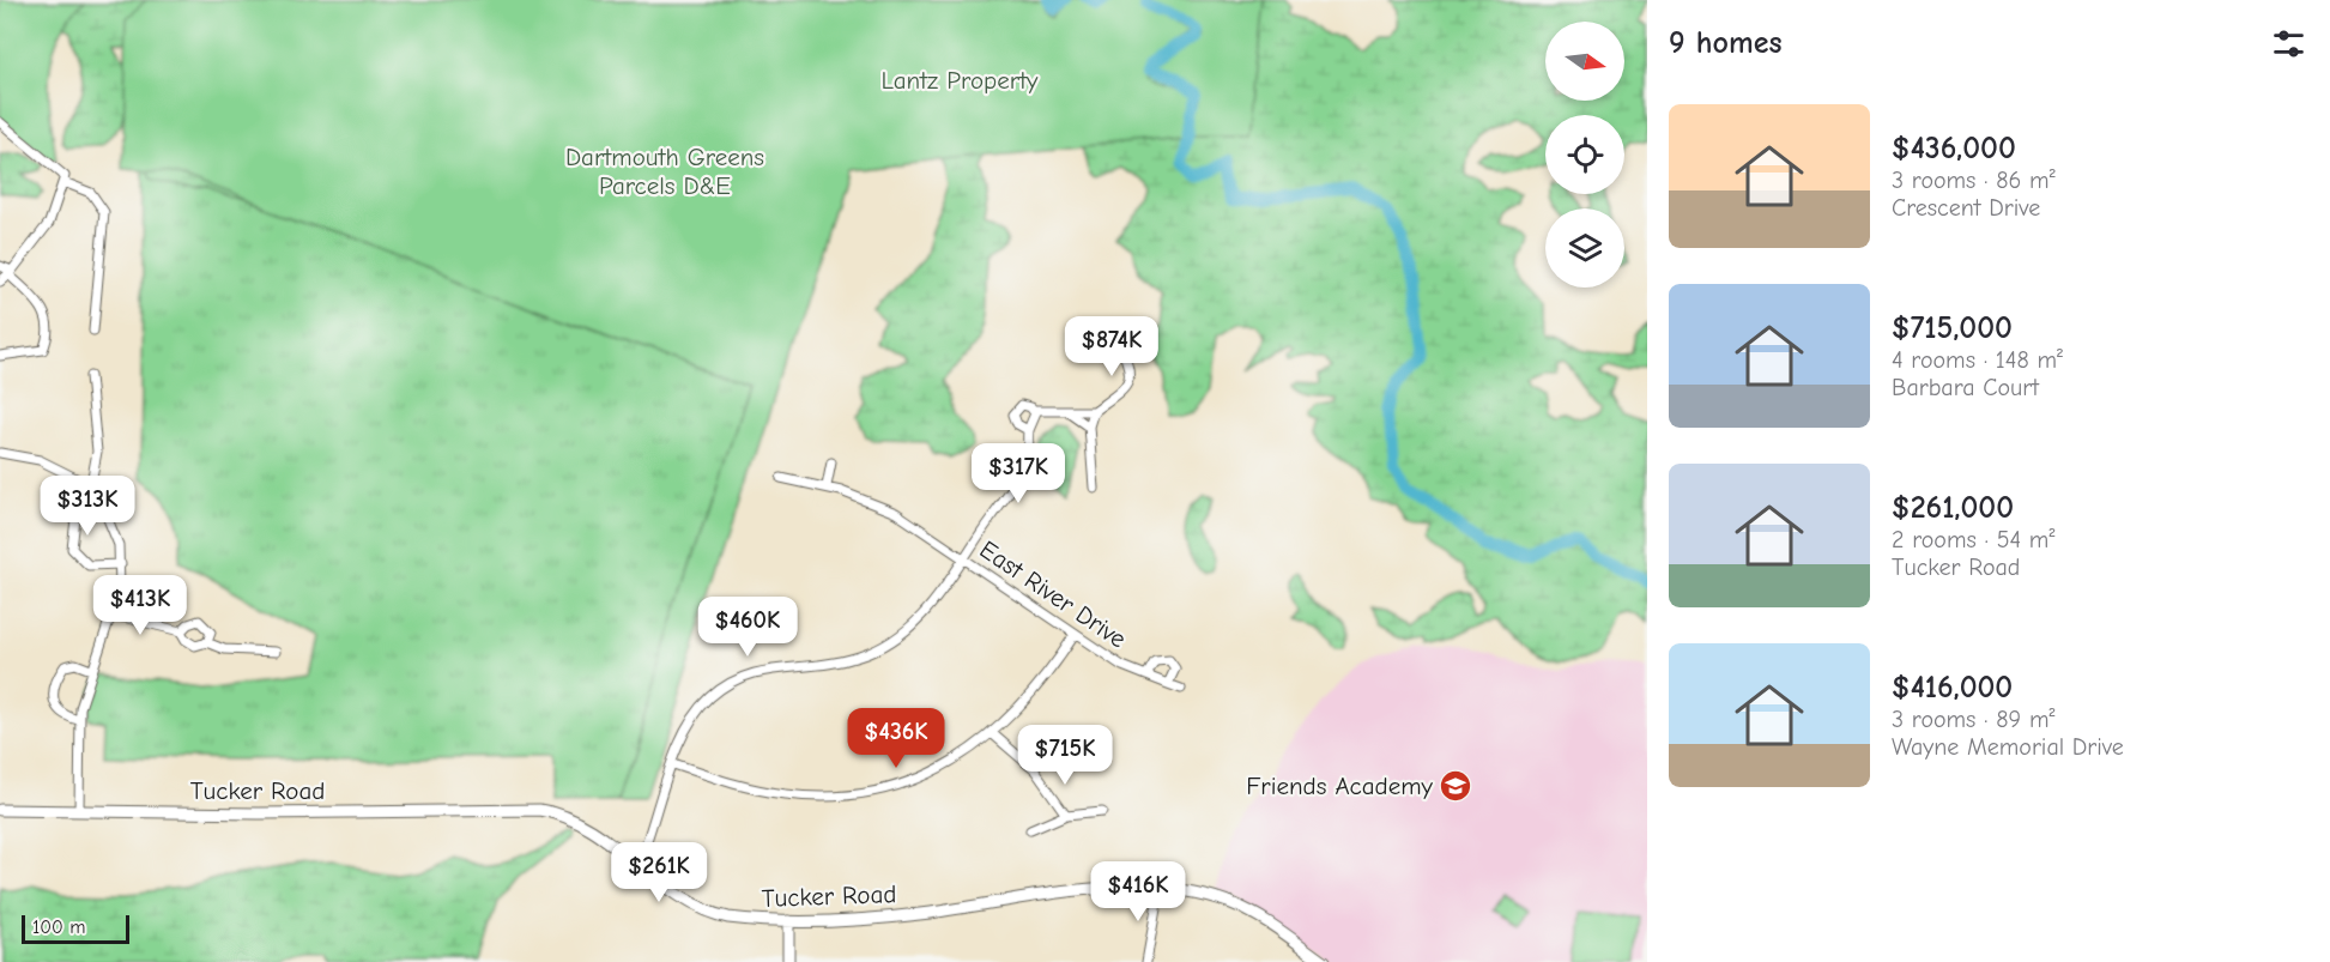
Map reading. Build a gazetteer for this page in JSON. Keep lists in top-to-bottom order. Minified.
{"streets":{"main road":["Tucker Road"],"street":["East River Drive"]},"parks":["Lantz Property","Dartmouth Greens Parcels D&E"],"places":{"school or university":["Friends Academy"]},"scale_bar":"100 m","north":"right","page":{"heading":"9 homes","list":[{"name":"$436,000","note":"3 rooms · 86 m² · Crescent Drive"},{"name":"$715,000","note":"4 rooms · 148 m² · Barbara Court"},{"name":"$261,000","note":"2 rooms · 54 m² · Tucker Road"},{"name":"$416,000","note":"3 rooms · 89 m² · Wayne Memorial Drive"}],"price":["$874K","$317K","$313K","$413K","$460K","$436K","$715K","$261K","$416K"],"scale":"100 m"}}
